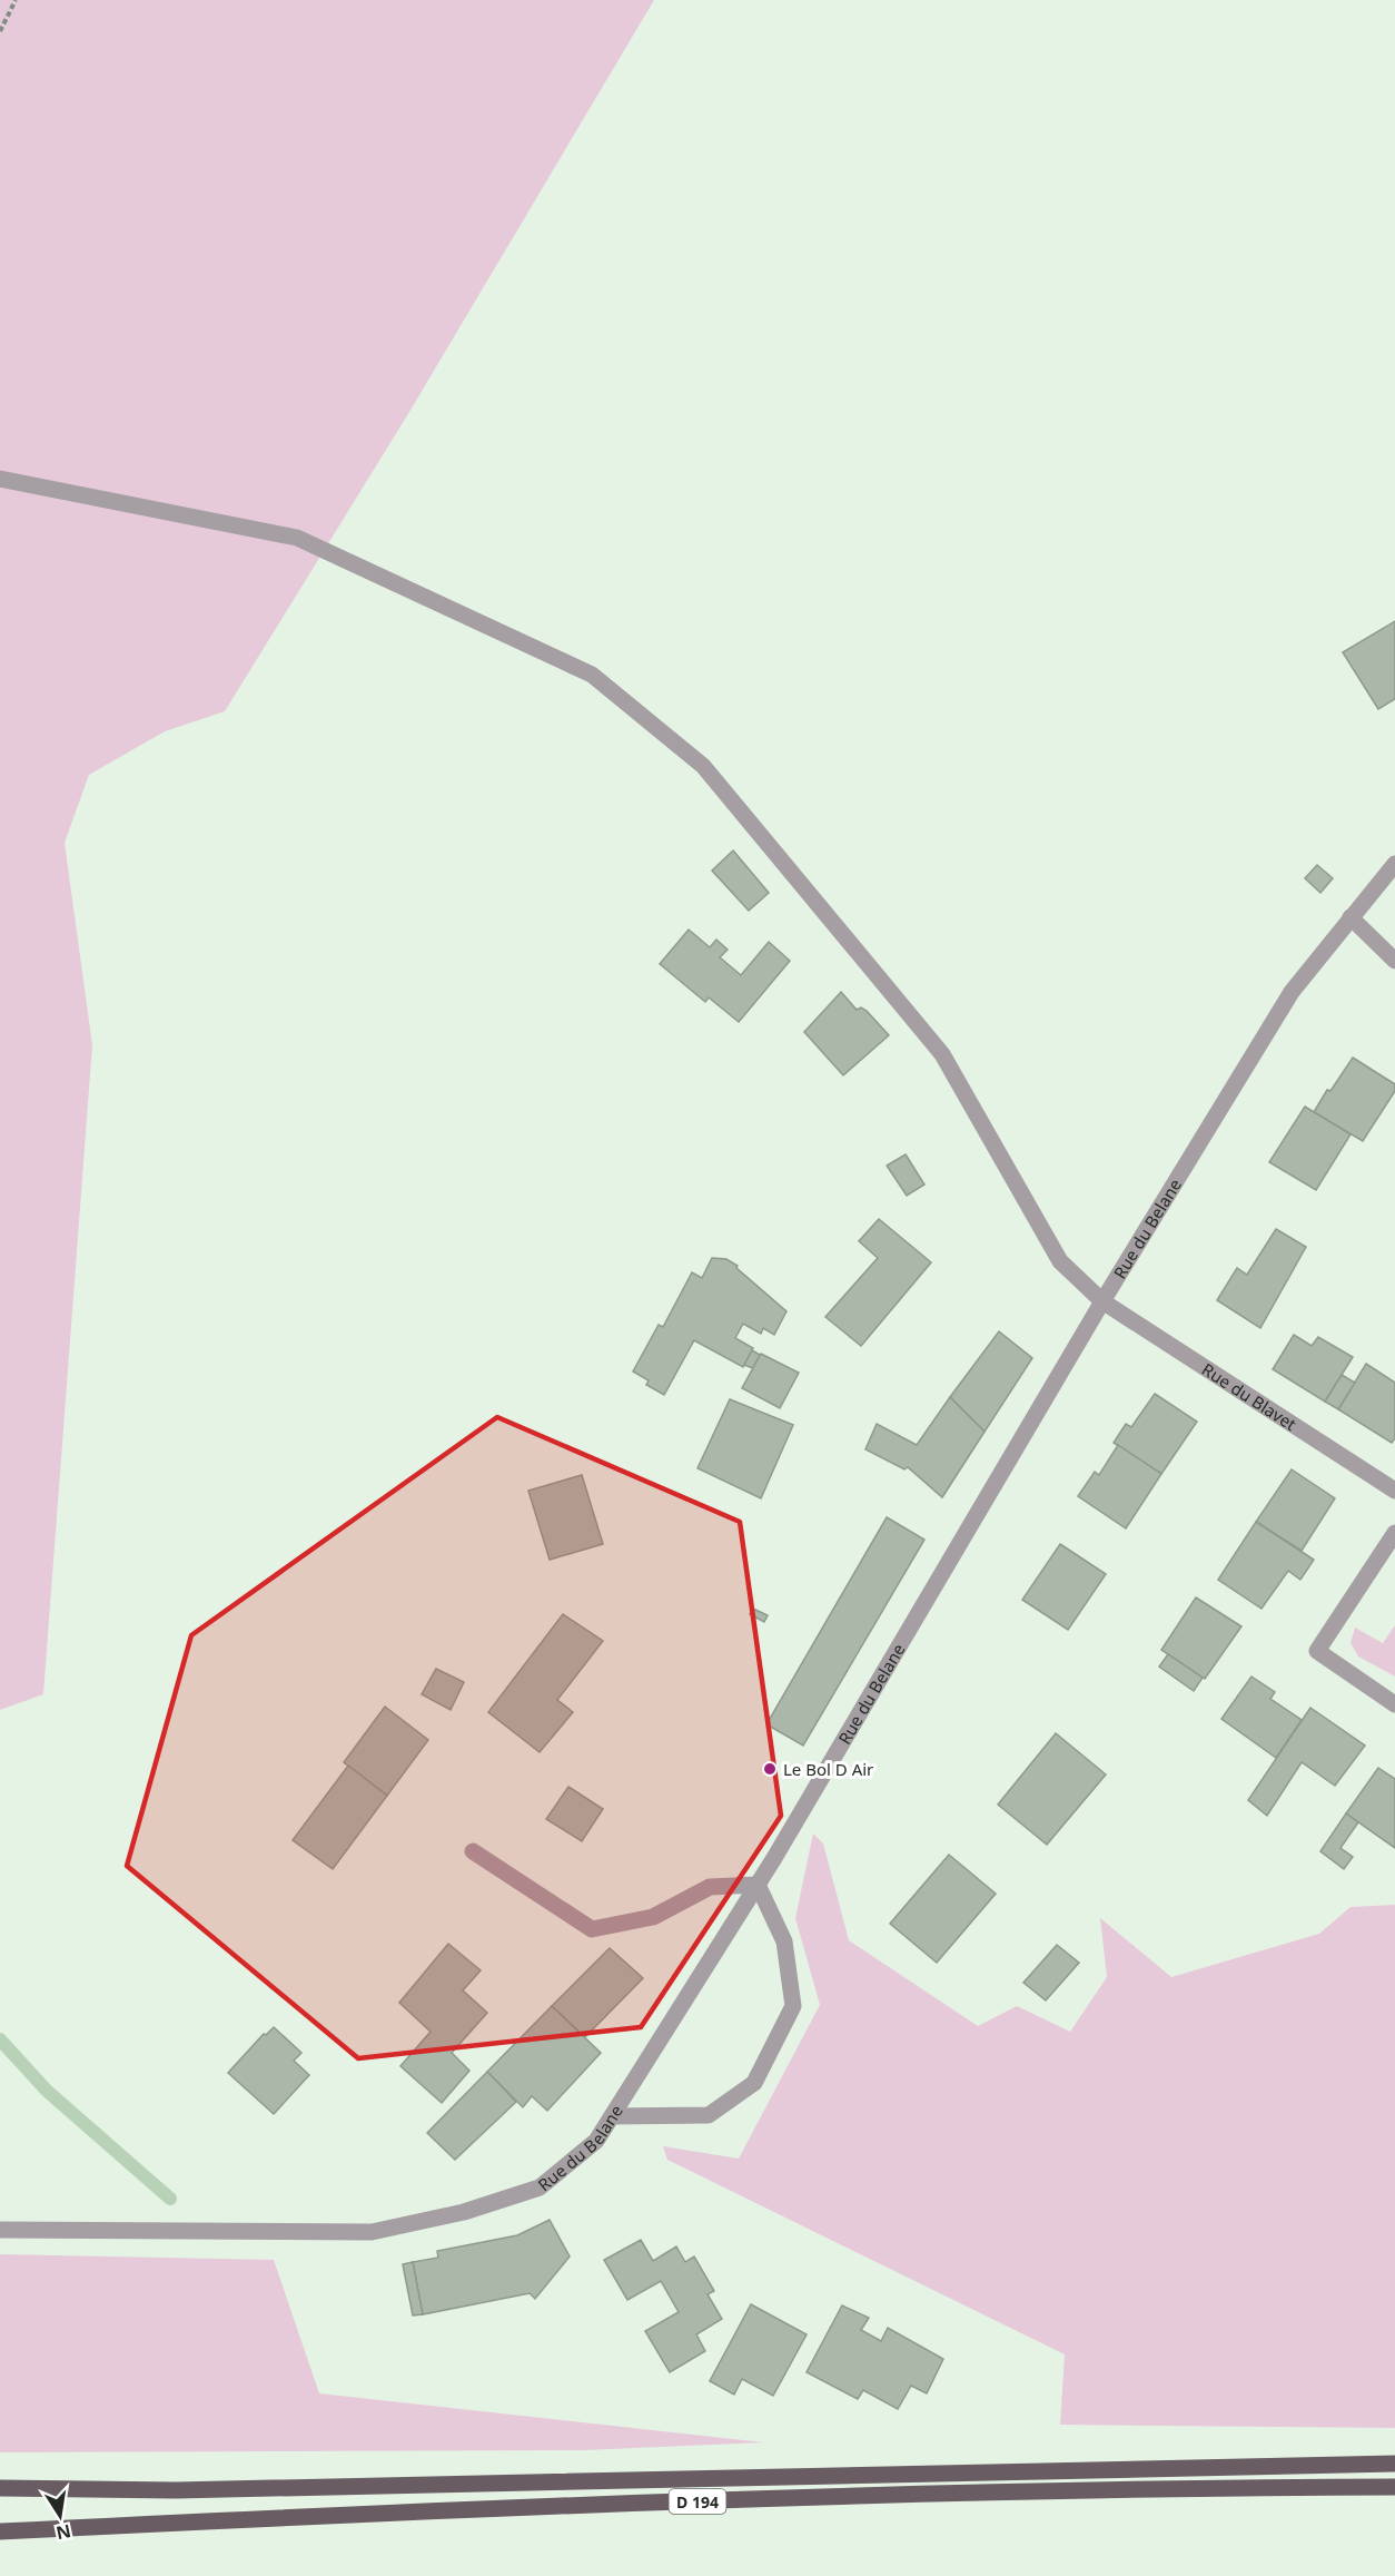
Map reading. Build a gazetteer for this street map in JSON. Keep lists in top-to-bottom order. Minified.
{"streets":{"main road":["D 194"],"street":["Rue du Belane","Rue du Blavet"]},"crossings":[["Rue du Belane","Rue du Blavet"]],"places":["Le Bol D Air"],"north":"bottom"}
